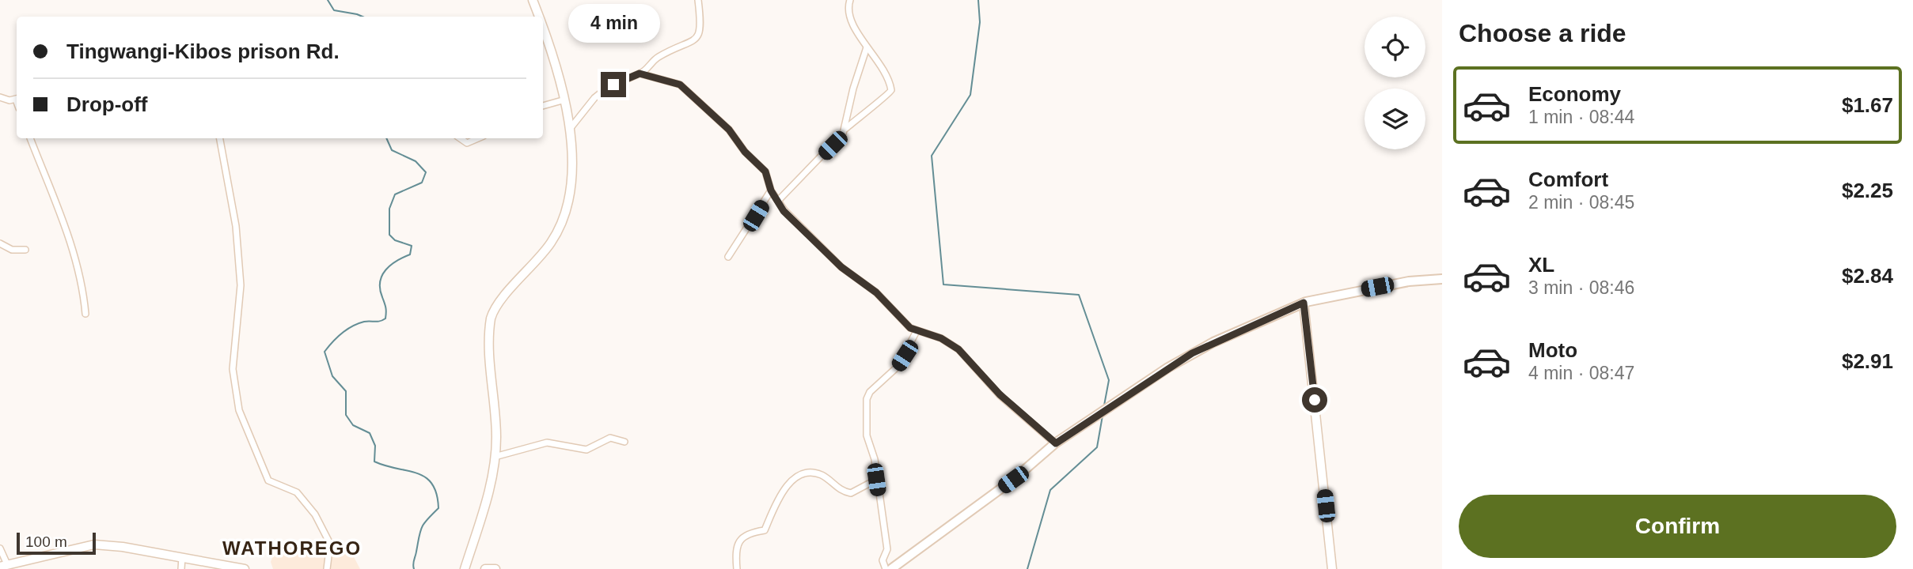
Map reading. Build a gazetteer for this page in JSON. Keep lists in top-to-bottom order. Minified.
{"districts":["WATHOREGO"],"scale_bar":"100 m","page":{"heading":"Choose a ride","bubble":"4 min","banner":["Tingwangi-Kibos prison Rd.","Drop-off"],"list":[{"name":"Economy","note":"1 min · 08:44","value":"$1.67"},{"name":"Comfort","note":"2 min · 08:45","value":"$2.25"},{"name":"XL","note":"3 min · 08:46","value":"$2.84"},{"name":"Moto","note":"4 min · 08:47","value":"$2.91"}],"buttons":"Confirm","scale":"100 m"}}
